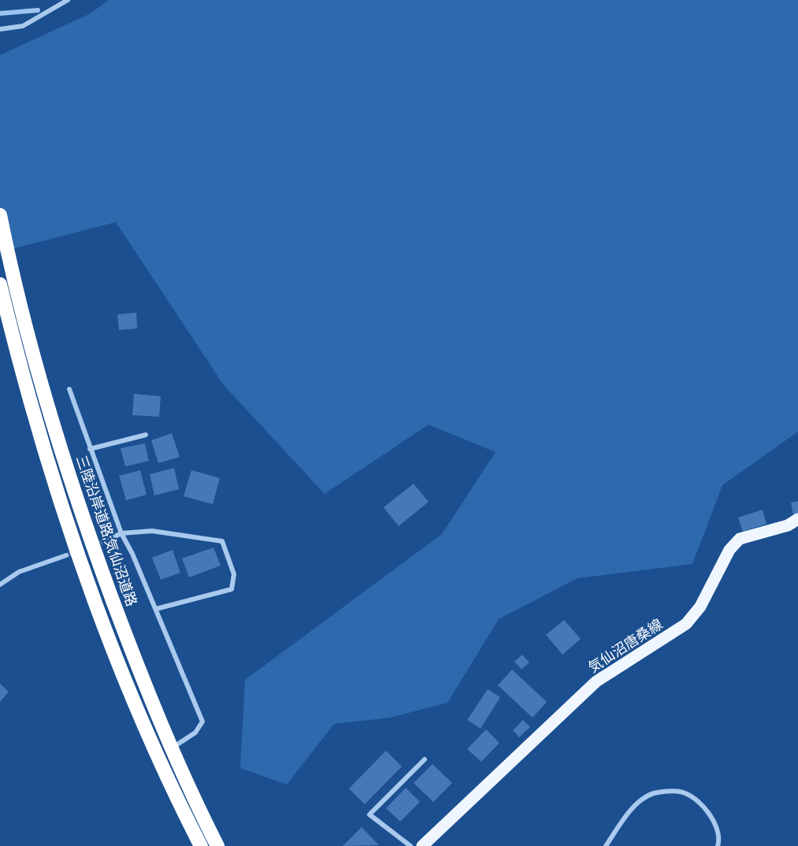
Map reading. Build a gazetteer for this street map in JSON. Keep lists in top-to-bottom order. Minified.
{"streets":{"highway":["三陸沿岸道路;気仙沼道路"],"main road":["気仙沼唐桑線"]}}
